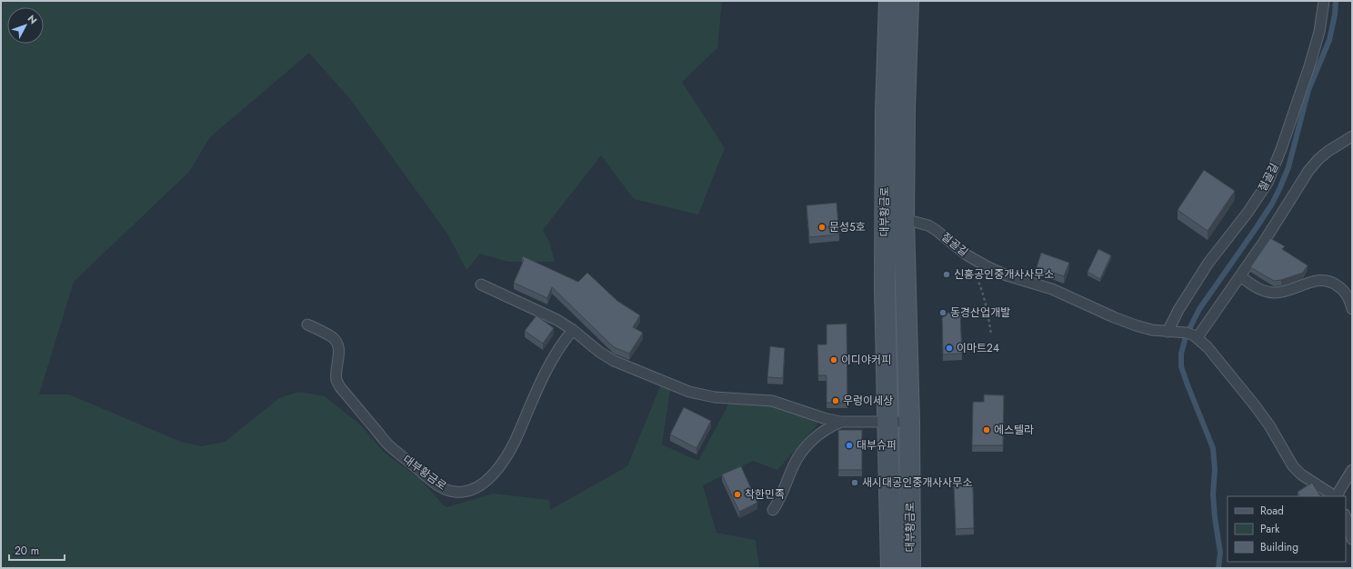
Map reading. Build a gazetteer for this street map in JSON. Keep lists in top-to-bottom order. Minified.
{"streets":{"main road":["대부황금로"],"lane":["절골길"]},"crossings":[["절골길","대부황금로"]],"places":["문성5호","신흥공인중개사사무소","동경산업개발","이마트24","이디야커피","우렁이세상","에스텔라","대부슈퍼","새시대공인중개사사무소","착한민족"],"legend":["Road","Park","Building"],"scale_bar":"20 m","north":"top right"}
